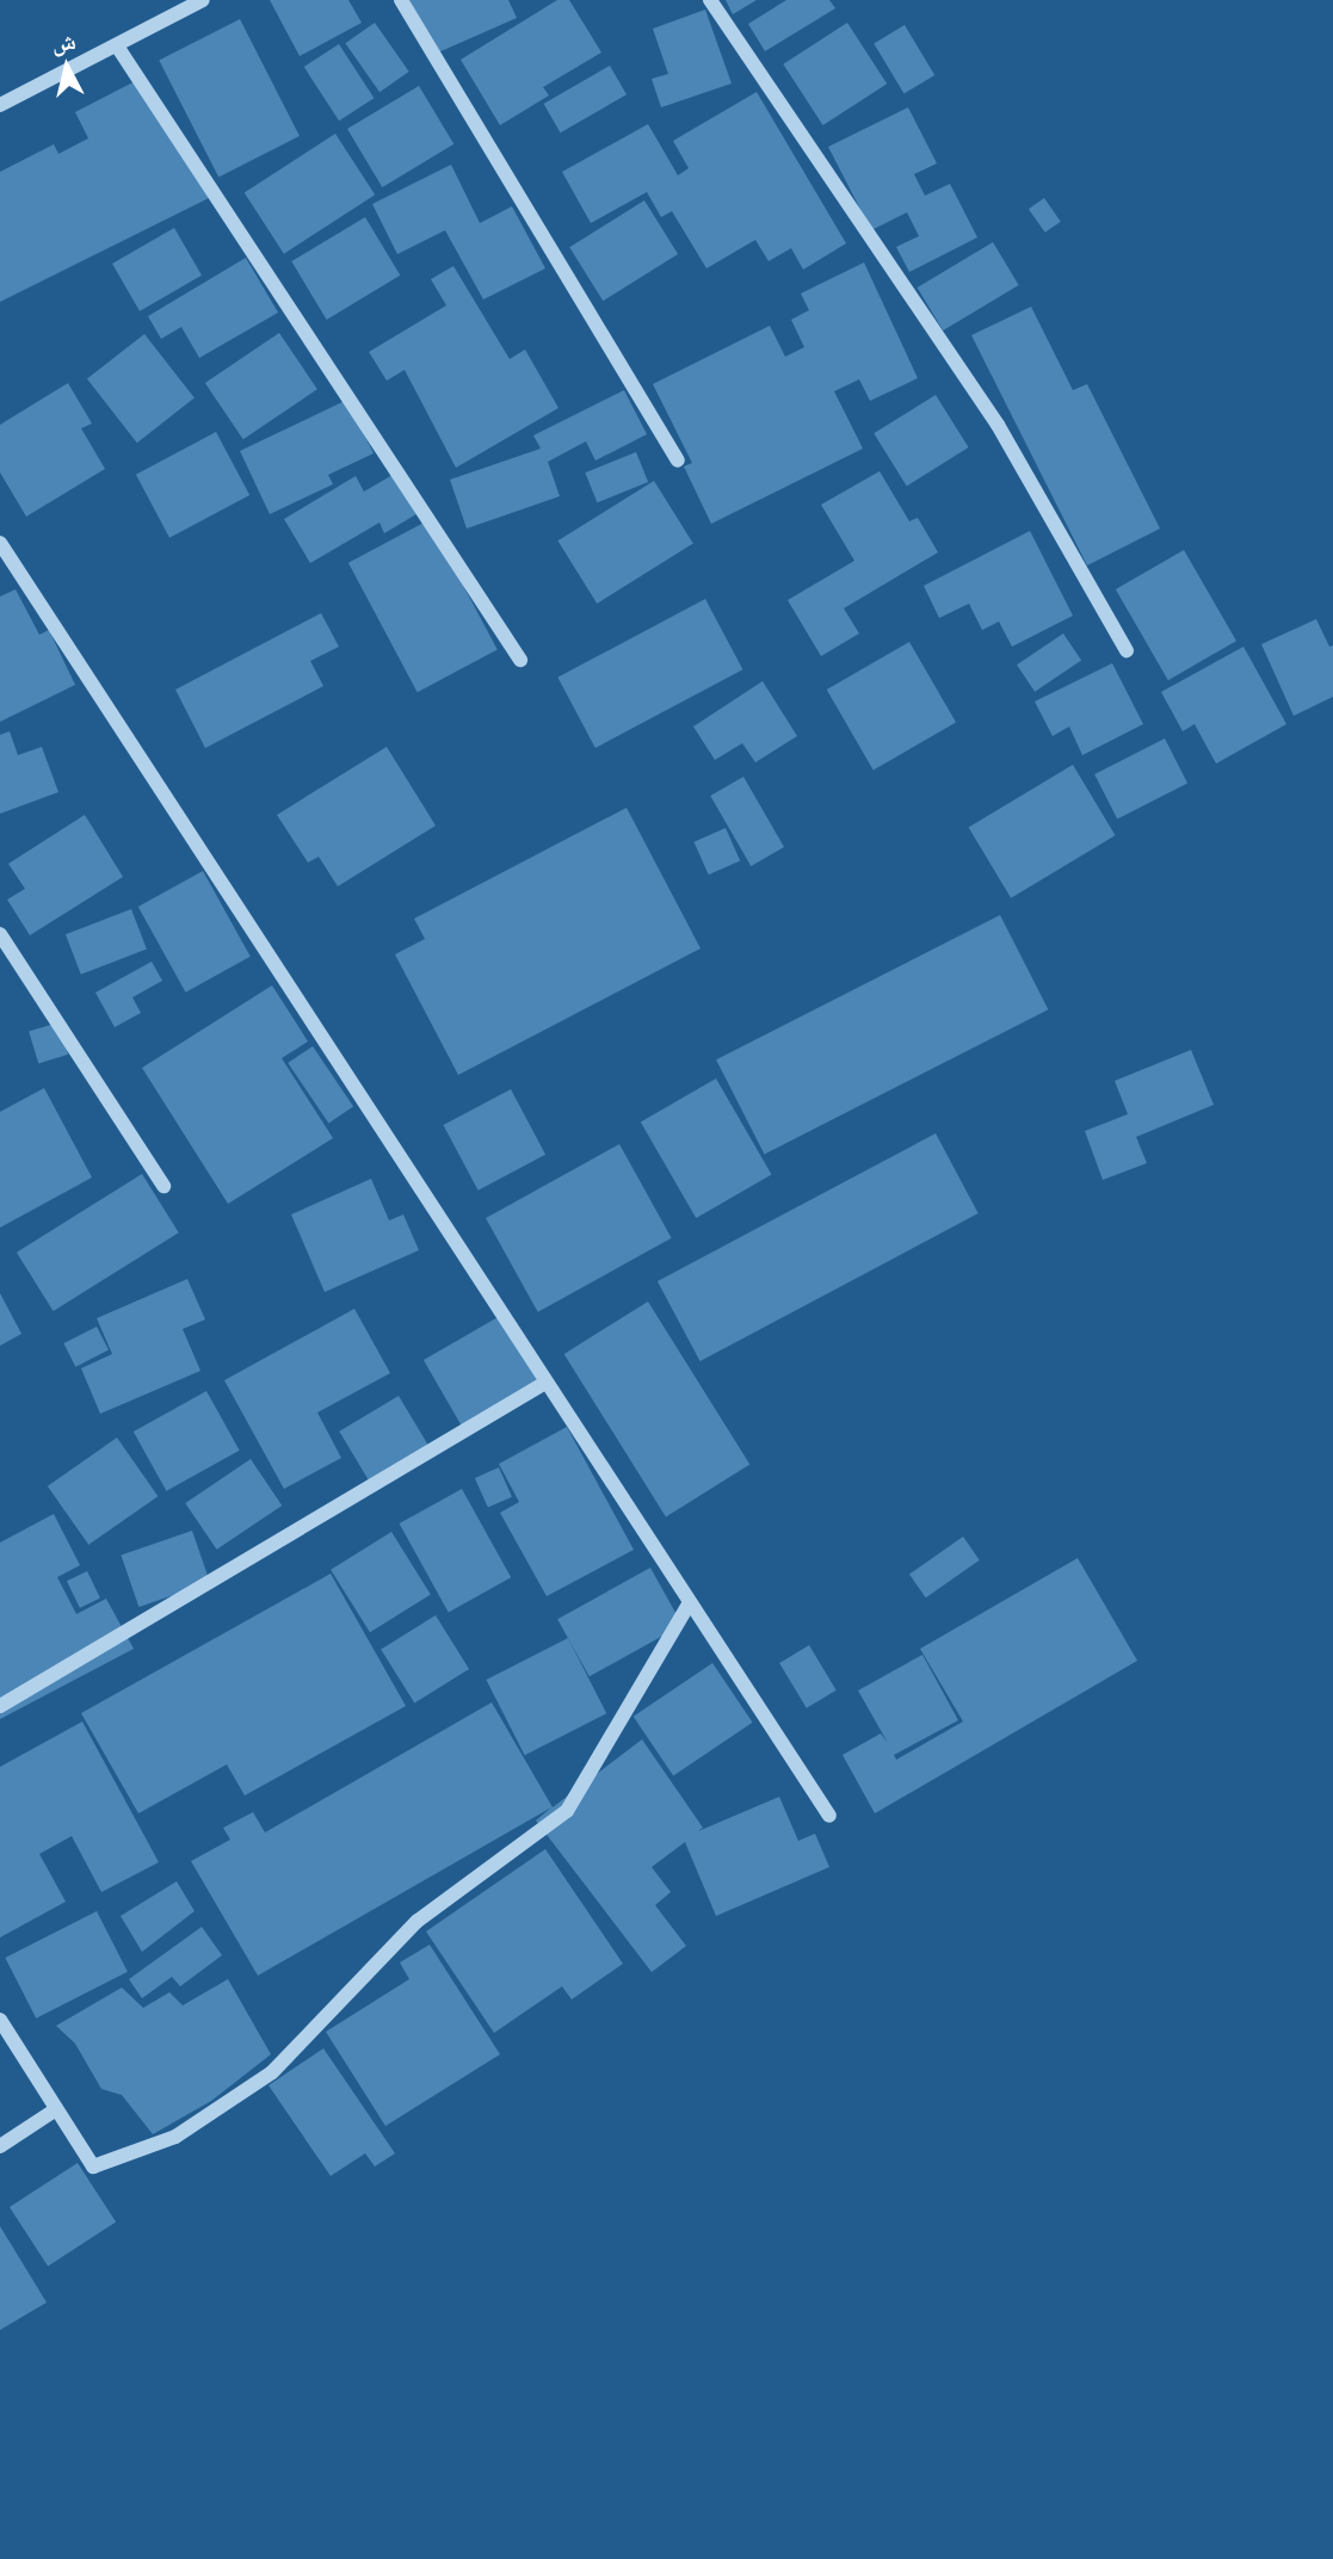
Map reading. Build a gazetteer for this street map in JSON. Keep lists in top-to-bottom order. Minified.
{"north":"top"}
